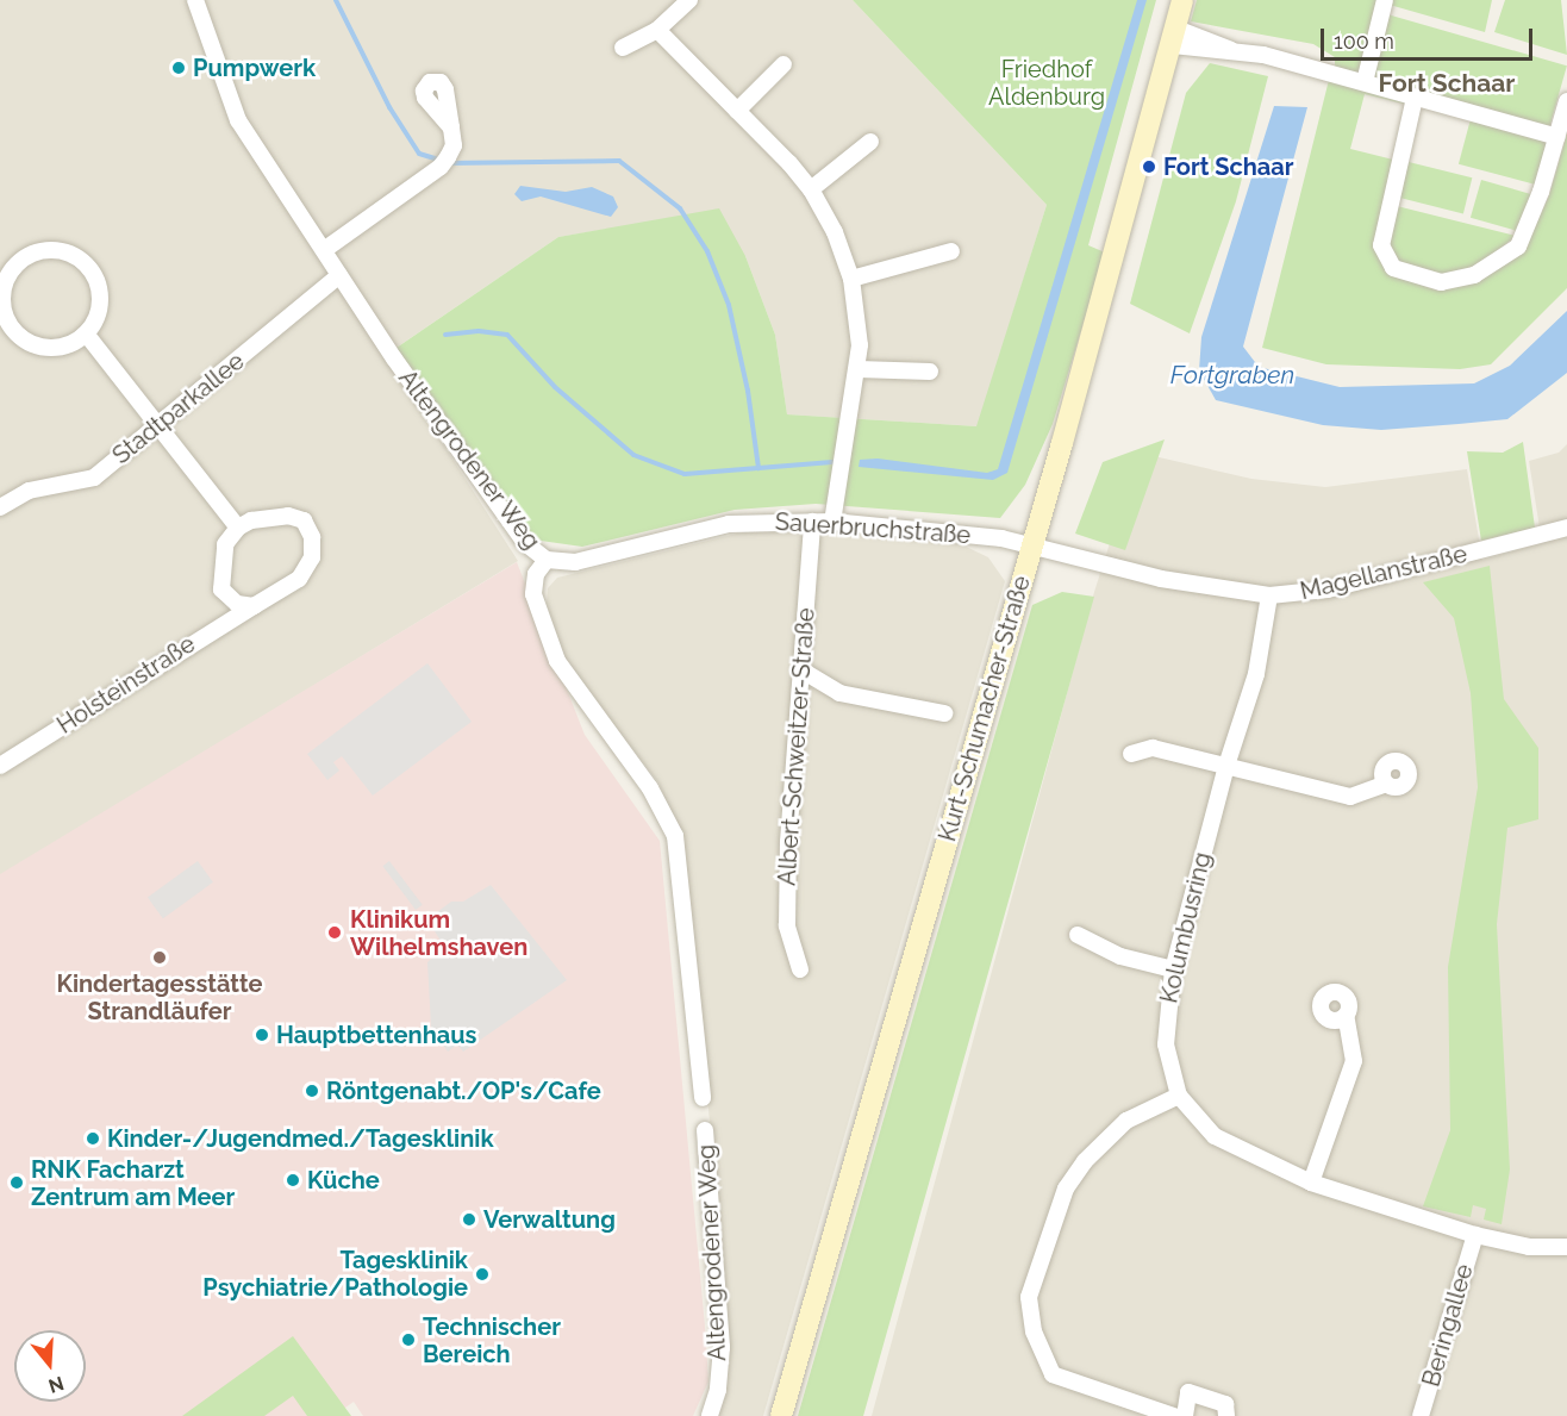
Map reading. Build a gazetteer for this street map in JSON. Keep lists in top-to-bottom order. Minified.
{"streets":{"main road":["Kurt-Schumacher-Straße"],"street":["Stadtparkallee","Altengrodener Weg","Sauerbruchstraße","Magellanstraße","Holsteinstraße","Albert-Schweitzer-Straße","Kolumbusring","Beringallee"]},"crossings":[["Stadtparkallee","Altengrodener Weg"],["Altengrodener Weg","Sauerbruchstraße"],["Sauerbruchstraße","Magellanstraße"],["Sauerbruchstraße","Kurt-Schumacher-Straße"],["Sauerbruchstraße","Albert-Schweitzer-Straße"],["Magellanstraße","Kurt-Schumacher-Straße"],["Magellanstraße","Kolumbusring"],["Kolumbusring","Beringallee"]],"districts":["Fort Schaar"],"water":["Fortgraben"],"parks":["Friedhof Aldenburg"],"places":["Pumpwerk","Fort Schaar","Klinikum Wilhelmshaven","Kindertagesstätte Strandläufer","Hauptbettenhaus","Röntgenabt./OP's/Cafe","Kinder-/Jugendmed./Tagesklinik","Küche","RNK Facharzt Zentrum am Meer","Verwaltung","Tagesklinik Psychiatrie/Pathologie","Technischer Bereich"],"scale_bar":"100 m","north":"bottom"}
